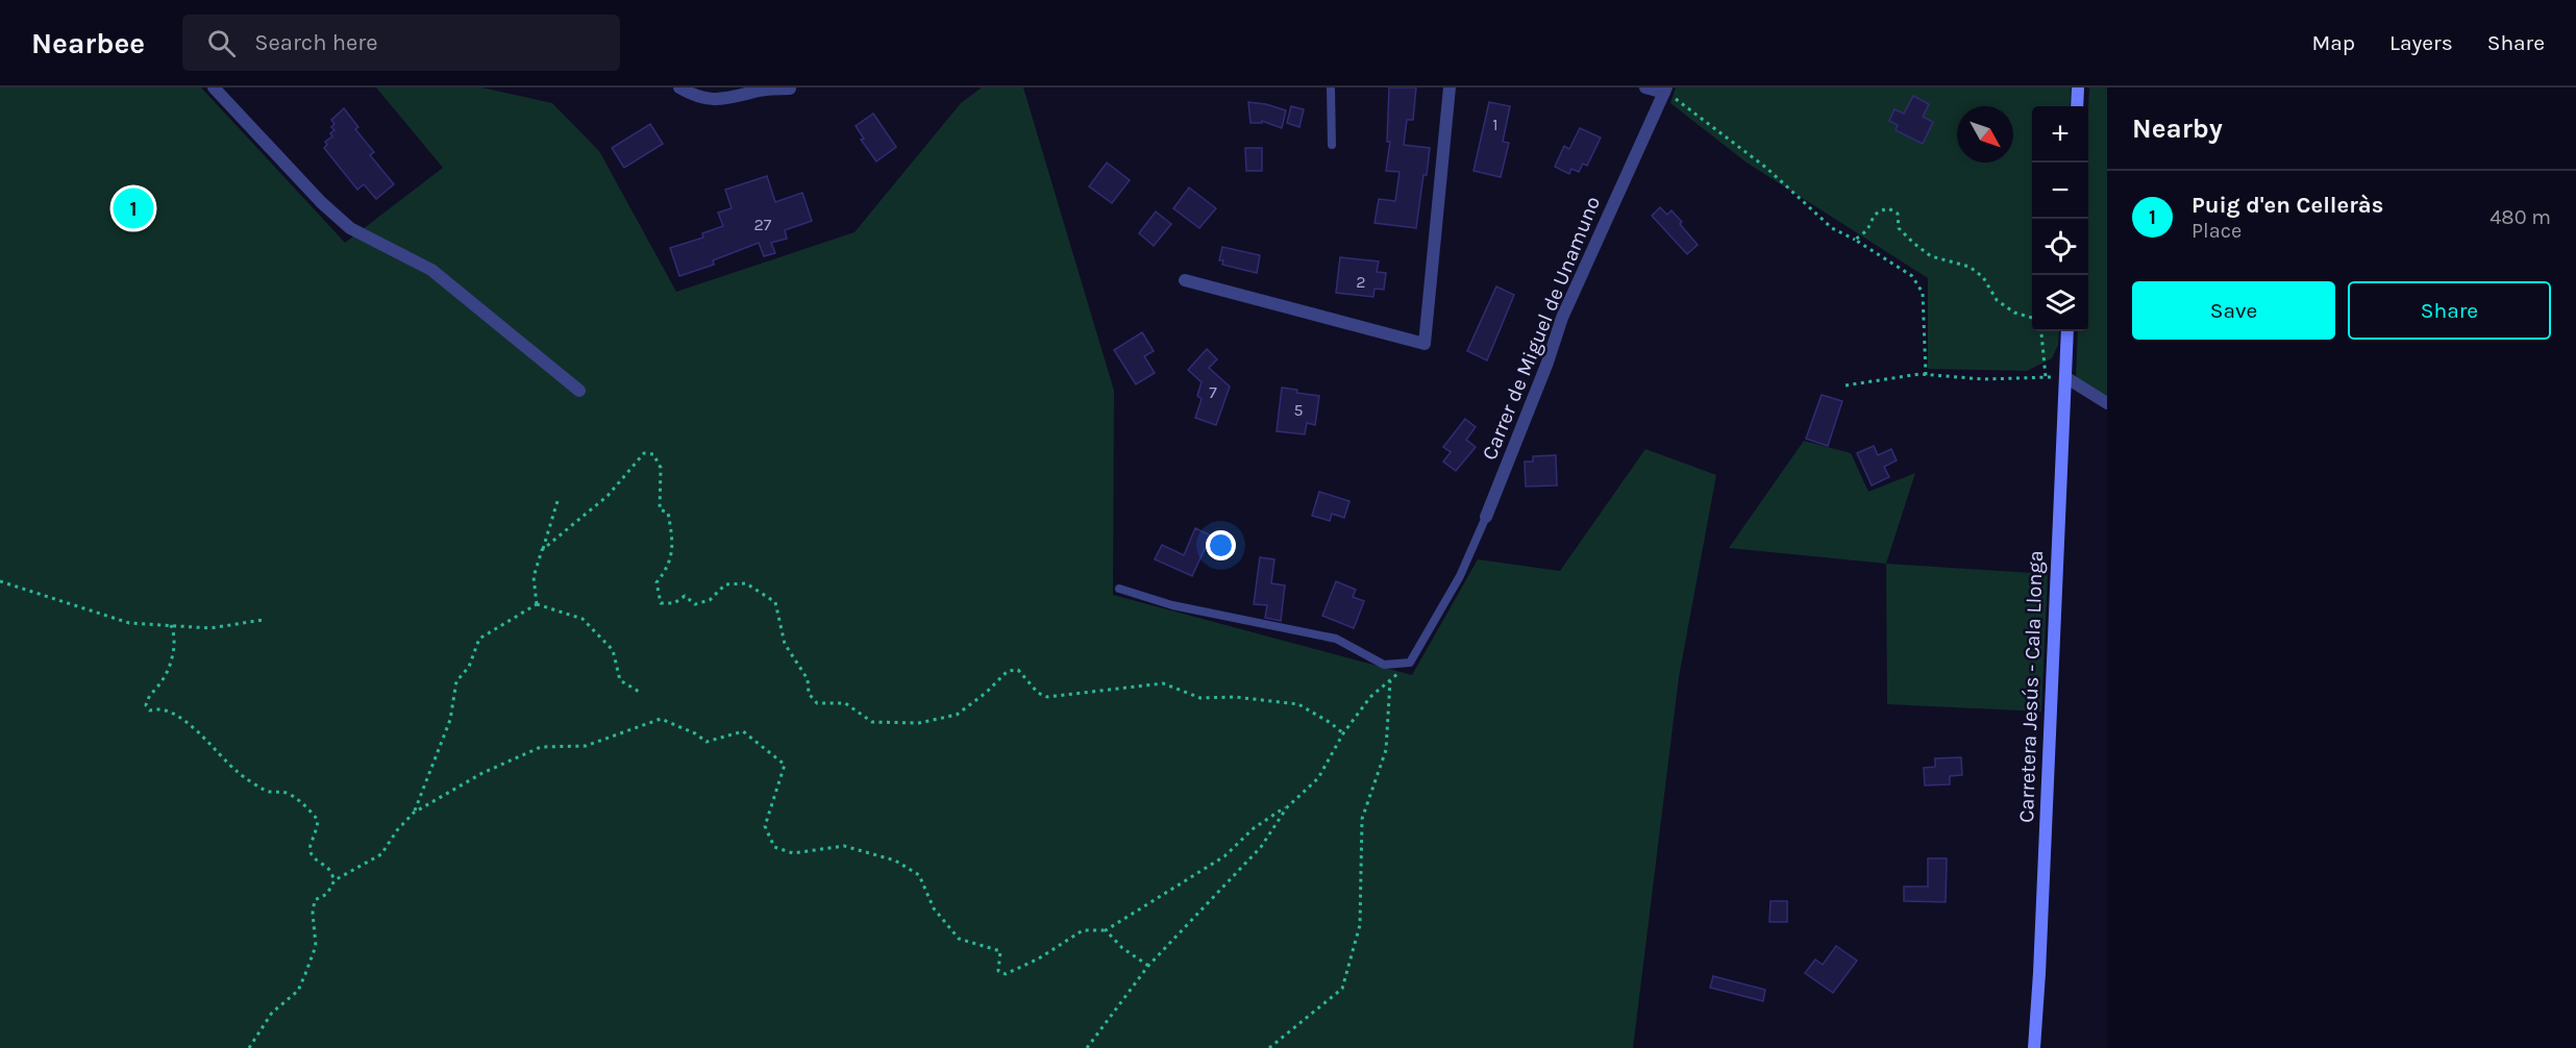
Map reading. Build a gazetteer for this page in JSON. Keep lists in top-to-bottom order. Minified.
{"streets":{"main road":["Carretera Jesús - Cala Llonga"],"street":["Carrer de Miguel de Unamuno"]},"house_numbers":["1","27","2","7","5"],"north":"bottom right","page":{"header":"Nearbee","search":"Search here","nav":["Map","Layers","Share"],"heading":"Nearby","map_buttons":["+","−"],"list":[{"mark":"1","name":"Puig d'en Celleràs","note":"Place","value":"480 m"}],"pins":"1","buttons":["Save","Share"]}}
